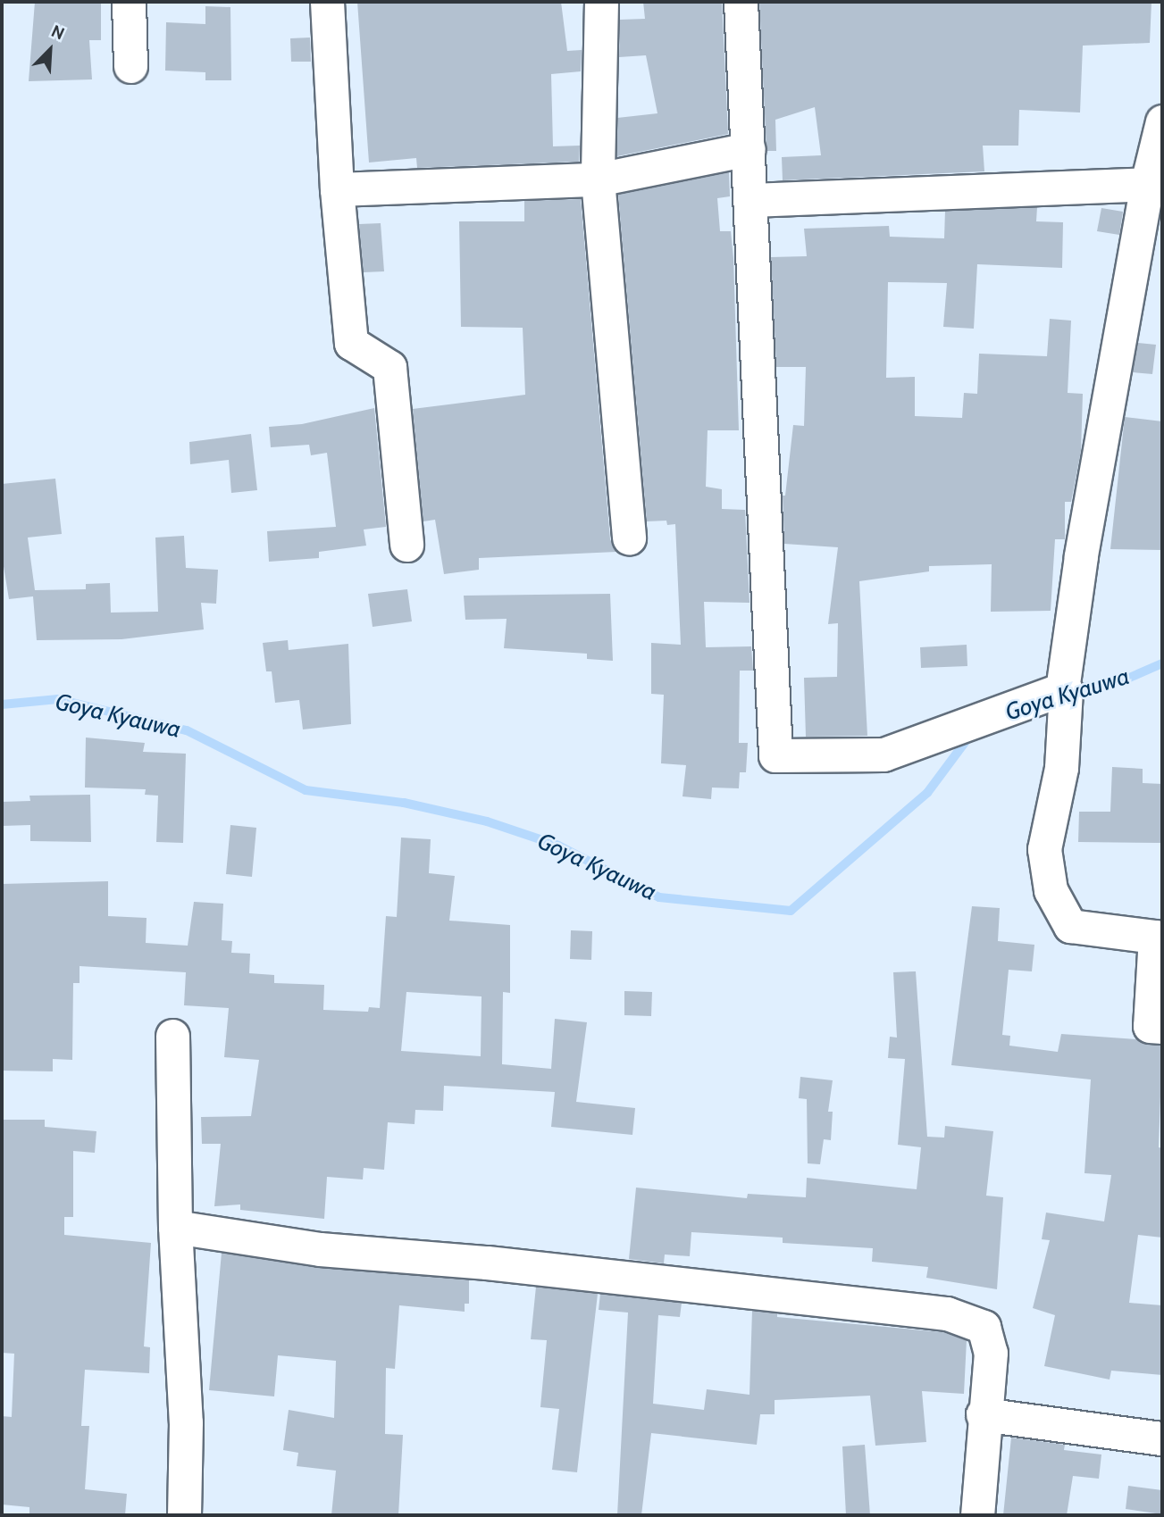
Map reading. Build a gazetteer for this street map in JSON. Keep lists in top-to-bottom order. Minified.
{"water":["Goya Kyauwa"],"north":"top right"}
